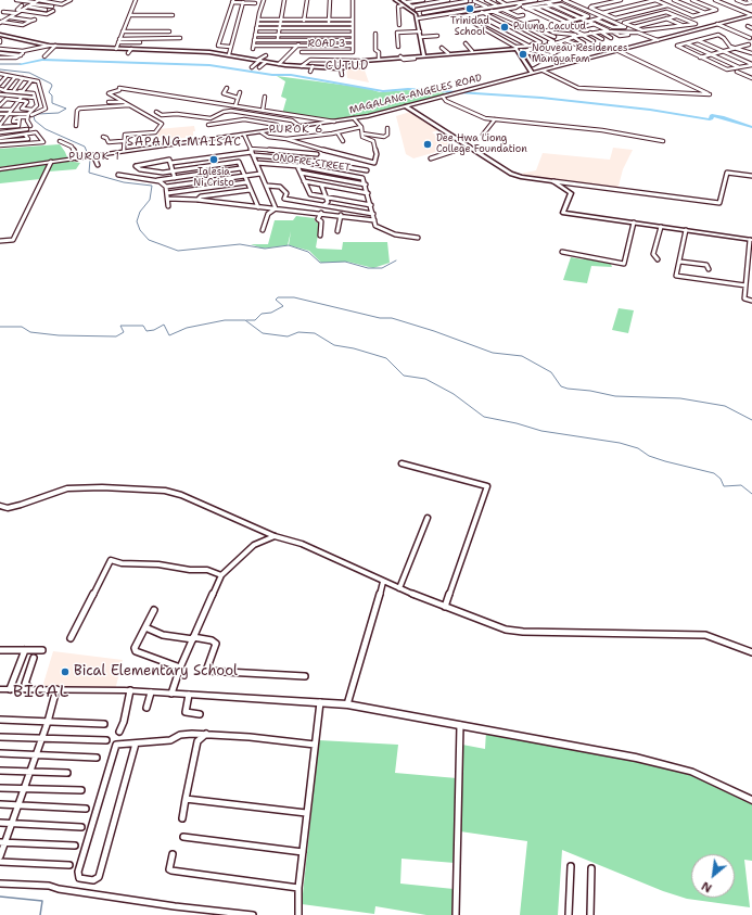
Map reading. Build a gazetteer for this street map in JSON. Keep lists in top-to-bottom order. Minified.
{"streets":{"main road":["MAGALANG-ANGELES ROAD"],"street":["ROAD 3","ONOFRE STREET"]},"districts":["CUTUD","PUROK 6","SAPANG MAISAC","PUROK 1","BICAL"],"places":["Trinidad School","Pulung Cacutud","Nouveau Residences ManguaFam","Dee Hwa Liong College Foundation","Iglesia Ni Cristo","Bical Elementary School"],"north":"bottom left"}
